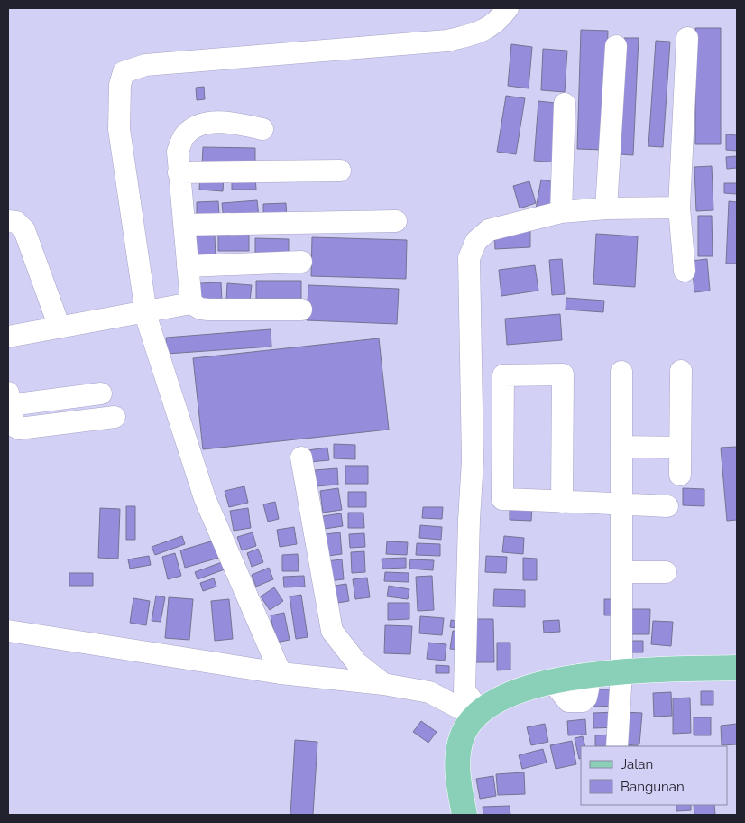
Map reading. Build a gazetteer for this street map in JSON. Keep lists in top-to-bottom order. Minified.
{"legend":["Jalan","Bangunan"]}
